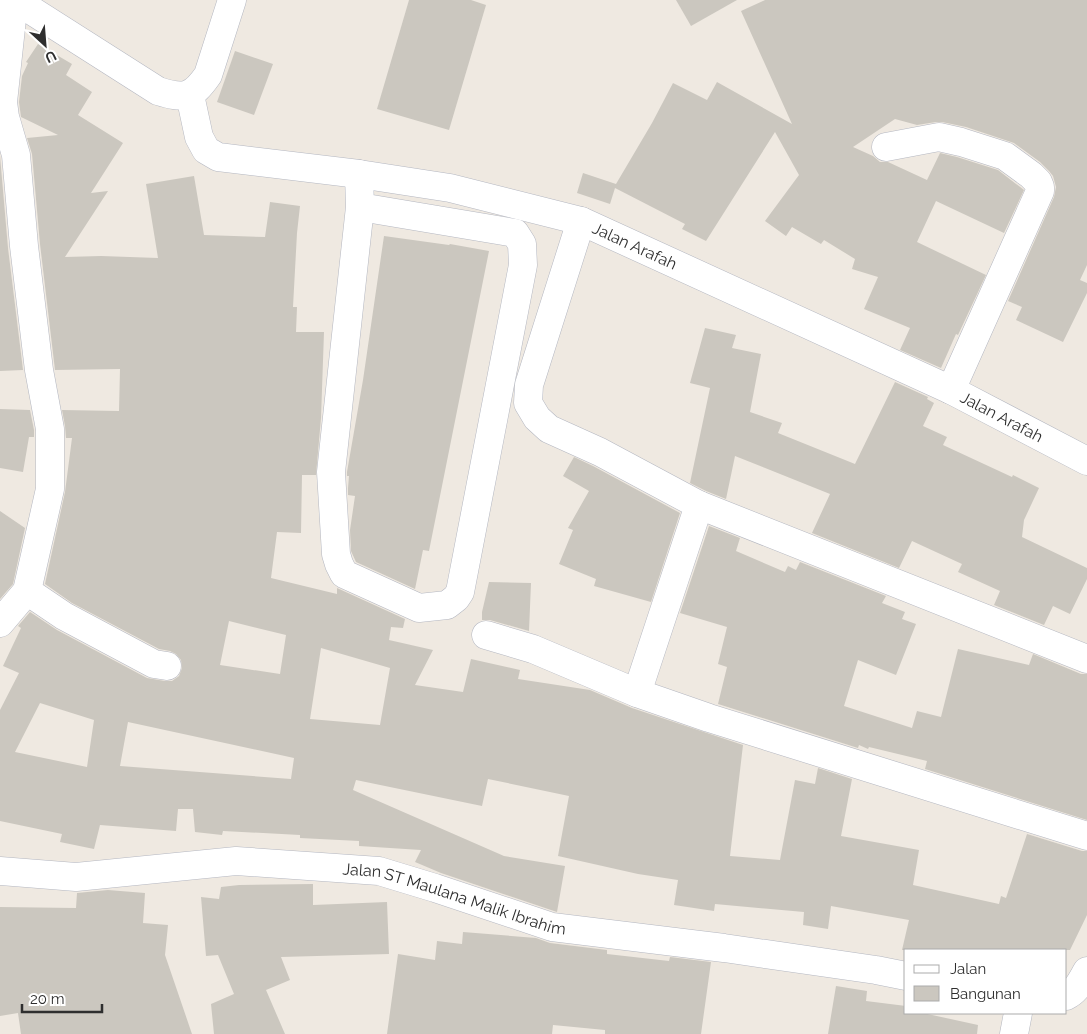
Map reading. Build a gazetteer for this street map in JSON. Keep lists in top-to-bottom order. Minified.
{"streets":{"street":["Jalan Arafah","Jalan ST Maulana Malik Ibrahim"]},"legend":["Jalan","Bangunan"],"scale_bar":"20 m","north":"bottom right"}
